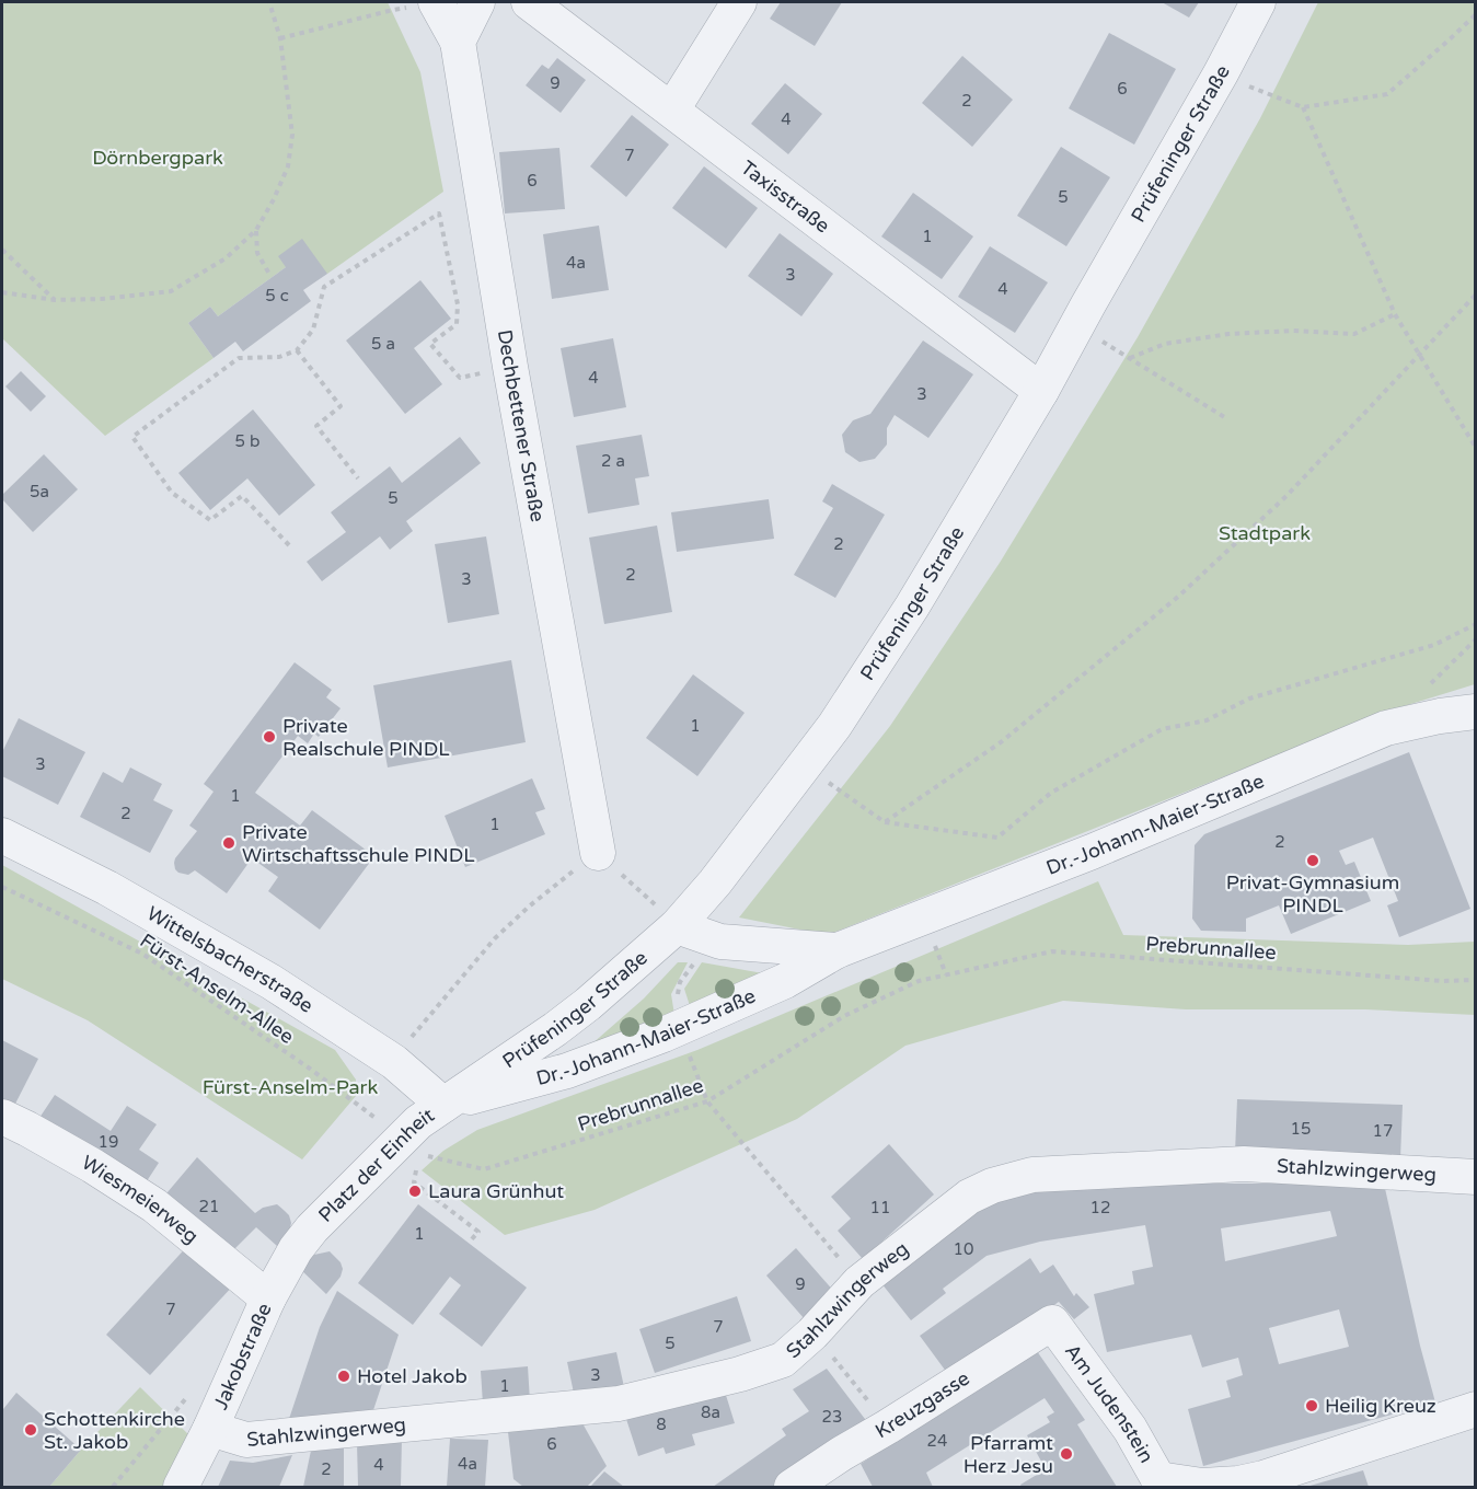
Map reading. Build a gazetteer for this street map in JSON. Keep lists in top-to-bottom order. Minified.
{"streets":{"street":["Prüfeninger Straße","Taxisstraße","Dechbettener Straße","Dr.-Johann-Maier-Straße","Wittelsbacherstraße","Platz der Einheit","Stahlzwingerweg","Wiesmeierweg","Jakobstraße","Am Judenstein","Kreuzgasse"],"path":["Prebrunnallee","Fürst-Anselm-Allee"]},"crossings":[["Prüfeninger Straße","Taxisstraße"],["Prüfeninger Straße","Dr.-Johann-Maier-Straße"],["Prüfeninger Straße","Wittelsbacherstraße"],["Prüfeninger Straße","Platz der Einheit"],["Dr.-Johann-Maier-Straße","Wittelsbacherstraße"],["Dr.-Johann-Maier-Straße","Platz der Einheit"],["Prebrunnallee","Fürst-Anselm-Allee"],["Prebrunnallee","Platz der Einheit"],["Wittelsbacherstraße","Platz der Einheit"],["Fürst-Anselm-Allee","Platz der Einheit"],["Platz der Einheit","Jakobstraße"],["Stahlzwingerweg","Jakobstraße"],["Wiesmeierweg","Jakobstraße"],["Am Judenstein","Kreuzgasse"]],"parks":["Dörnbergpark","Stadtpark","Fürst-Anselm-Park"],"places":["Private Realschule PINDL","Private Wirtschaftsschule PINDL","Privat-Gymnasium PINDL","Laura Grünhut","Hotel Jakob","Heilig Kreuz","Schottenkirche St. Jakob","Pfarramt Herz Jesu"],"house_numbers":["9","6","2","4","7","6","5","1","4a","3","4","5 c","5 a","4","3","5 b","2 a","5a","5","2","2","3","1","3","1","2","1","2","15","17","19","21","11","12","1","10","9","7","7","5","3","1","8a","23","8","24","6","4a","4","2"]}
